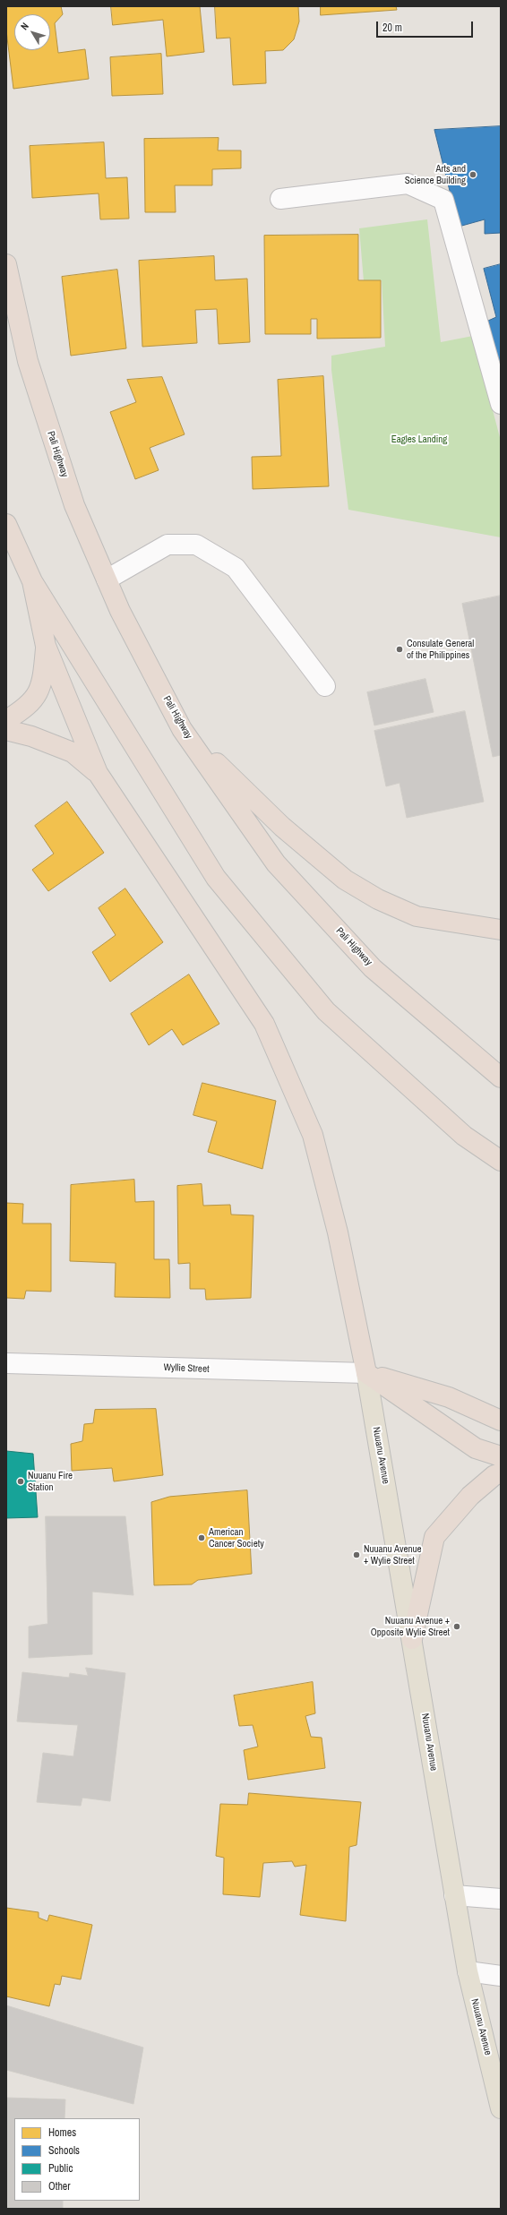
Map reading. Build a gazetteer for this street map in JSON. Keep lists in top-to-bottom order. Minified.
{"streets":{"highway":["Pali Highway"],"main road":["Nuuanu Avenue"],"street":["Wyllie Street"]},"crossings":[["Wyllie Street","Nuuanu Avenue"]],"parks":["Eagles Landing"],"places":["Arts and Science Building","Consulate General of the Philippines","Nuuanu Fire Station","American Cancer Society","Nuuanu Avenue + Wylie Street","Nuuanu Avenue + Opposite Wylie Street"],"legend":["Homes","Schools","Public","Other"],"scale_bar":"20 m","north":"top left"}
